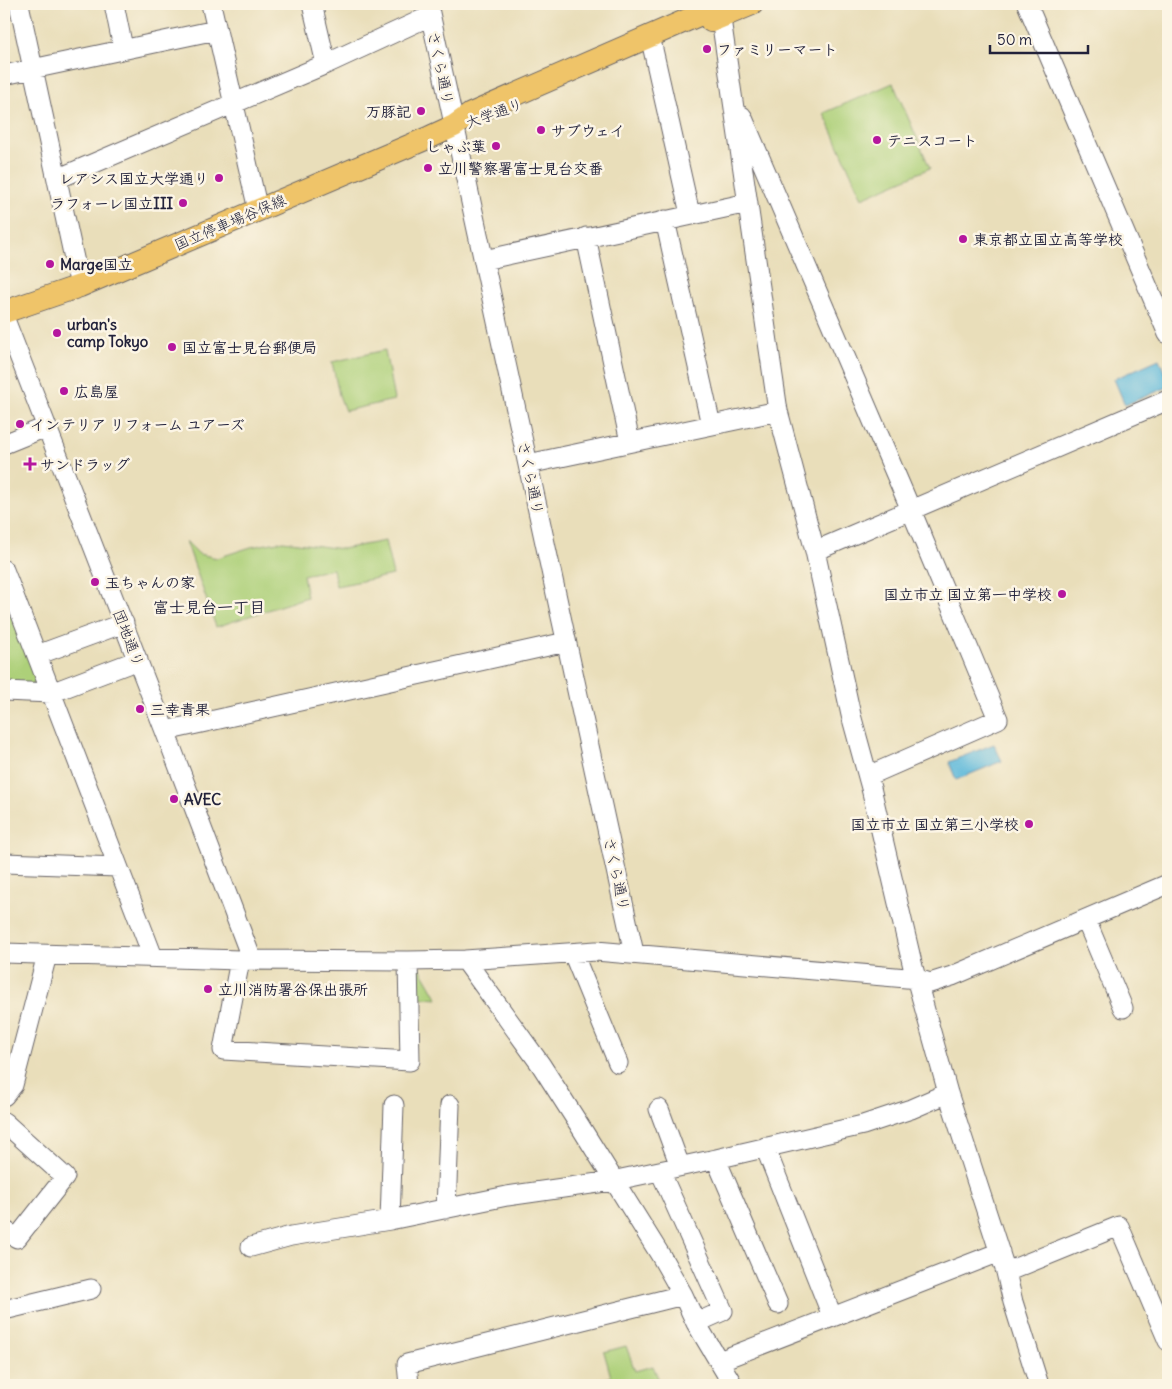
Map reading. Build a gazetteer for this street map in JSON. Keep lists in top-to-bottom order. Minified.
{"streets":{"main road":["大学通り","国立停車場谷保線"],"street":["さくら通り","団地通り"]},"crossings":[["さくら通り","大学通り"],["さくら通り","国立停車場谷保線"],["大学通り","国立停車場谷保線"]],"districts":["富士見台一丁目"],"places":{"other":["ファミリーマート","万豚記","サブウェイ","テニスコート","しゃぶ葉","立川警察署富士見台交番","レアシス国立大学通り","ラフォーレ国立III","東京都立国立高等学校","Marge国立","urban's camp Tokyo","国立富士見台郵便局","広島屋","インテリア リフォーム ユアーズ","玉ちゃんの家","国立市立 国立第一中学校","三幸青果","AVEC","国立市立 国立第三小学校","立川消防署谷保出張所"],"health":["サンドラッグ"]},"scale_bar":"50 m"}
